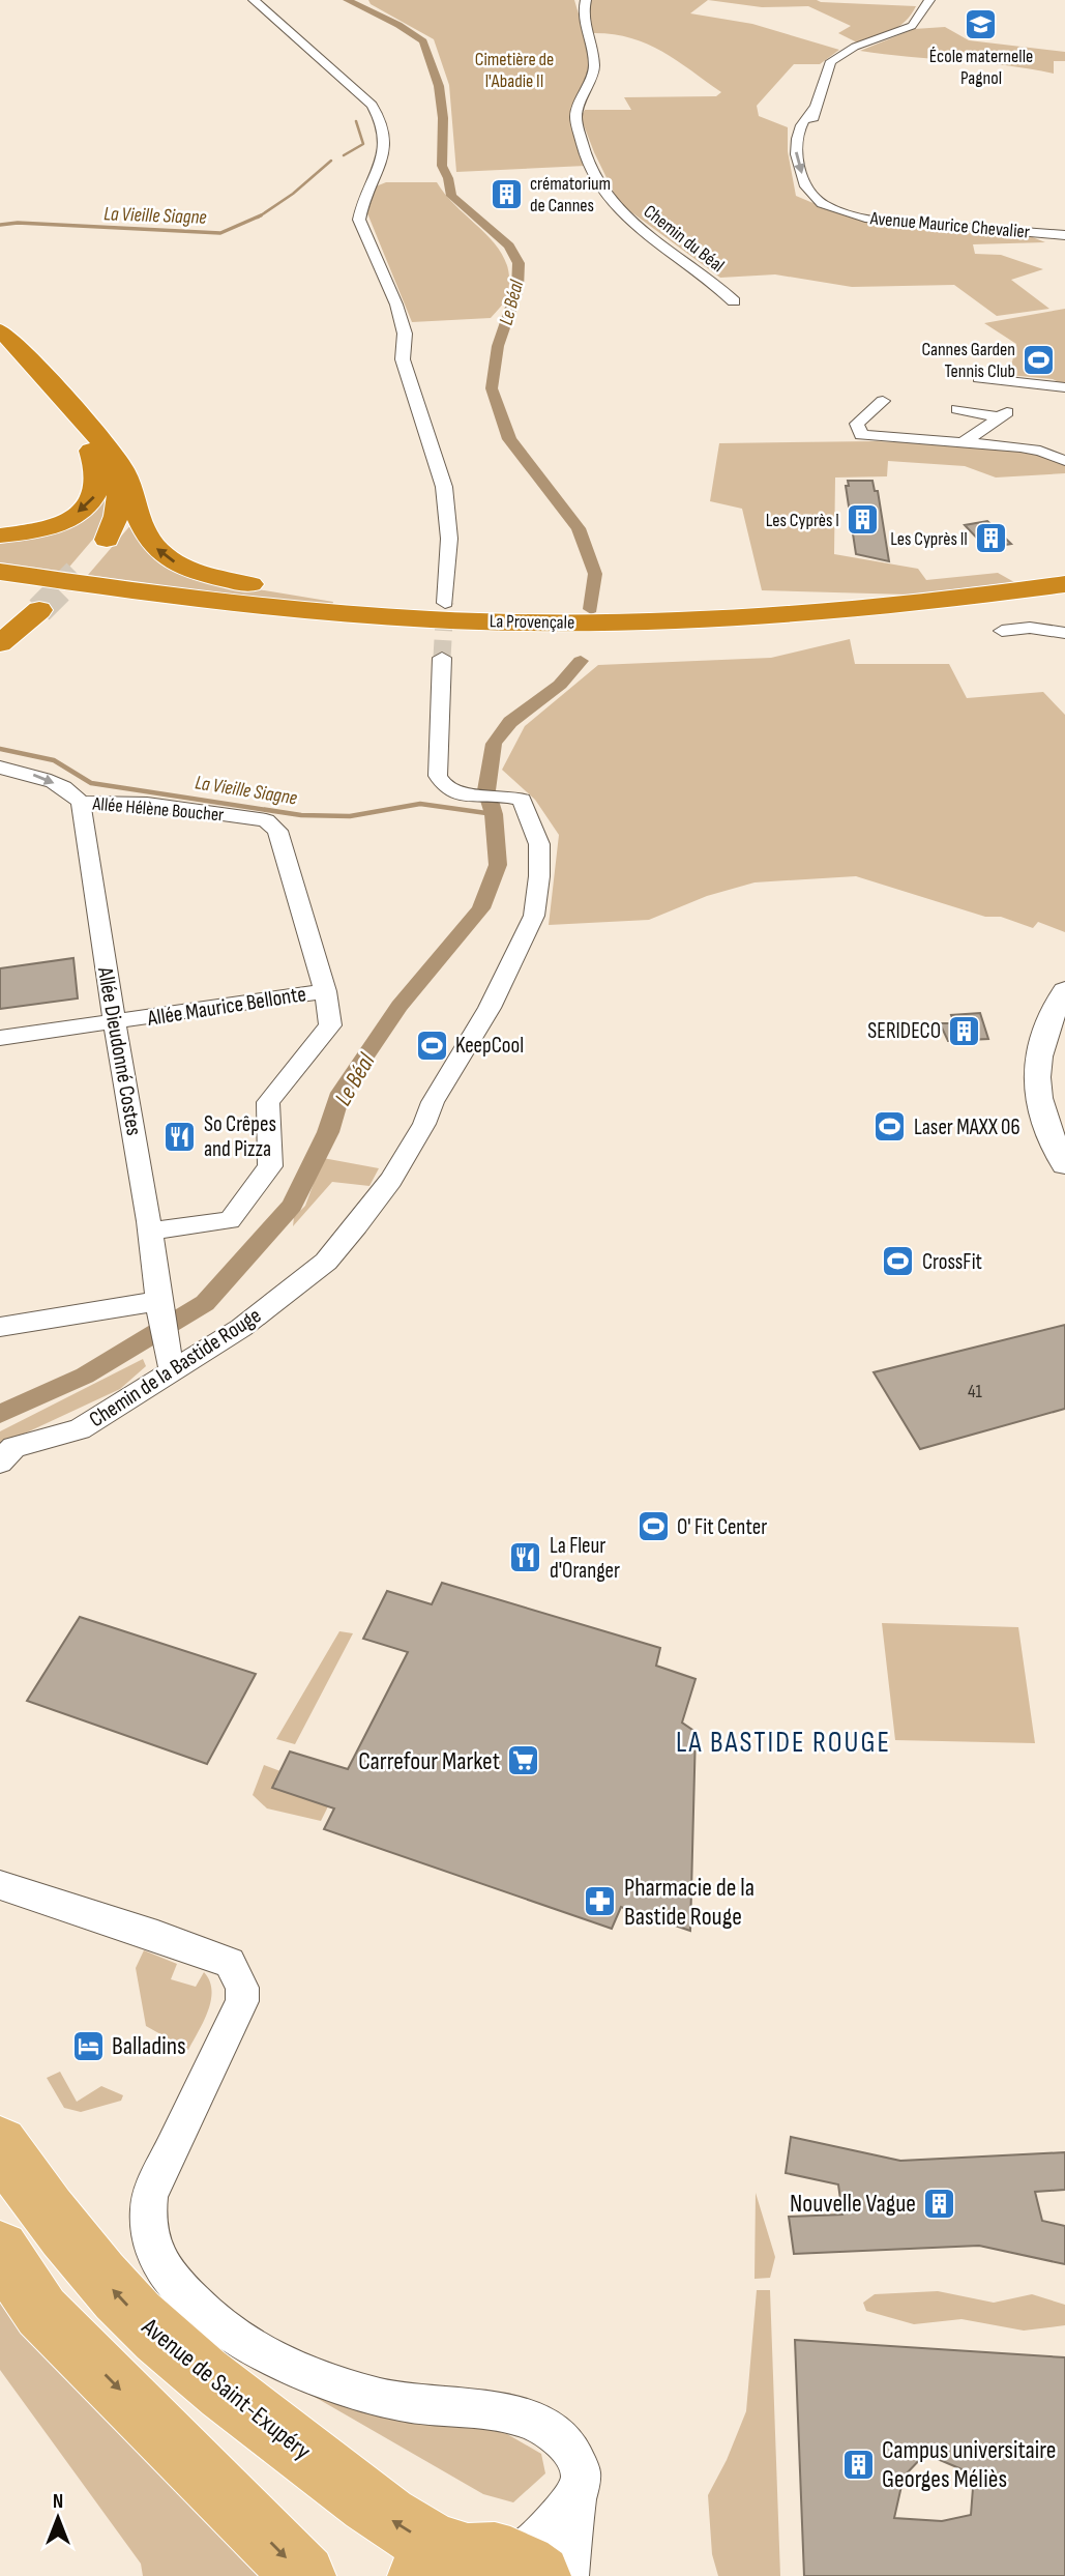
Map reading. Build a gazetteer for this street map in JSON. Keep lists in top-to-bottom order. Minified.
{"streets":{"highway":["La Provençale"],"main road":["Avenue de Saint-Exupéry"],"street":["Avenue Maurice Chevalier","Chemin du Béal","Allée Hélène Boucher","Allée Maurice Bellonte","Allée Dieudonné Costes","Chemin de la Bastide Rouge"]},"crossings":[["Allée Hélène Boucher","Allée Maurice Bellonte"],["Allée Hélène Boucher","Allée Dieudonné Costes"],["Allée Maurice Bellonte","Allée Dieudonné Costes"],["Allée Dieudonné Costes","Chemin de la Bastide Rouge"]],"districts":["LA BASTIDE ROUGE"],"water":["La Vieille Siagne","Le Béal"],"parks":["Cimetière de l'Abadie II"],"places":{"school or university":["École maternelle Pagnol"],"building":["crématorium de Cannes","Les Cyprès I","Les Cyprès II","SERIDECO","Nouvelle Vague","Campus universitaire Georges Méliès"],"sports":["Cannes Garden Tennis Club","KeepCool","Laser MAXX 06","CrossFit","O' Fit Center"],"restaurant":["So Crêpes and Pizza","La Fleur d'Oranger"],"supermarket":["Carrefour Market"],"pharmacy":["Pharmacie de la Bastide Rouge"],"hotel":["Balladins"]},"house_numbers":["41"],"north":"top"}
